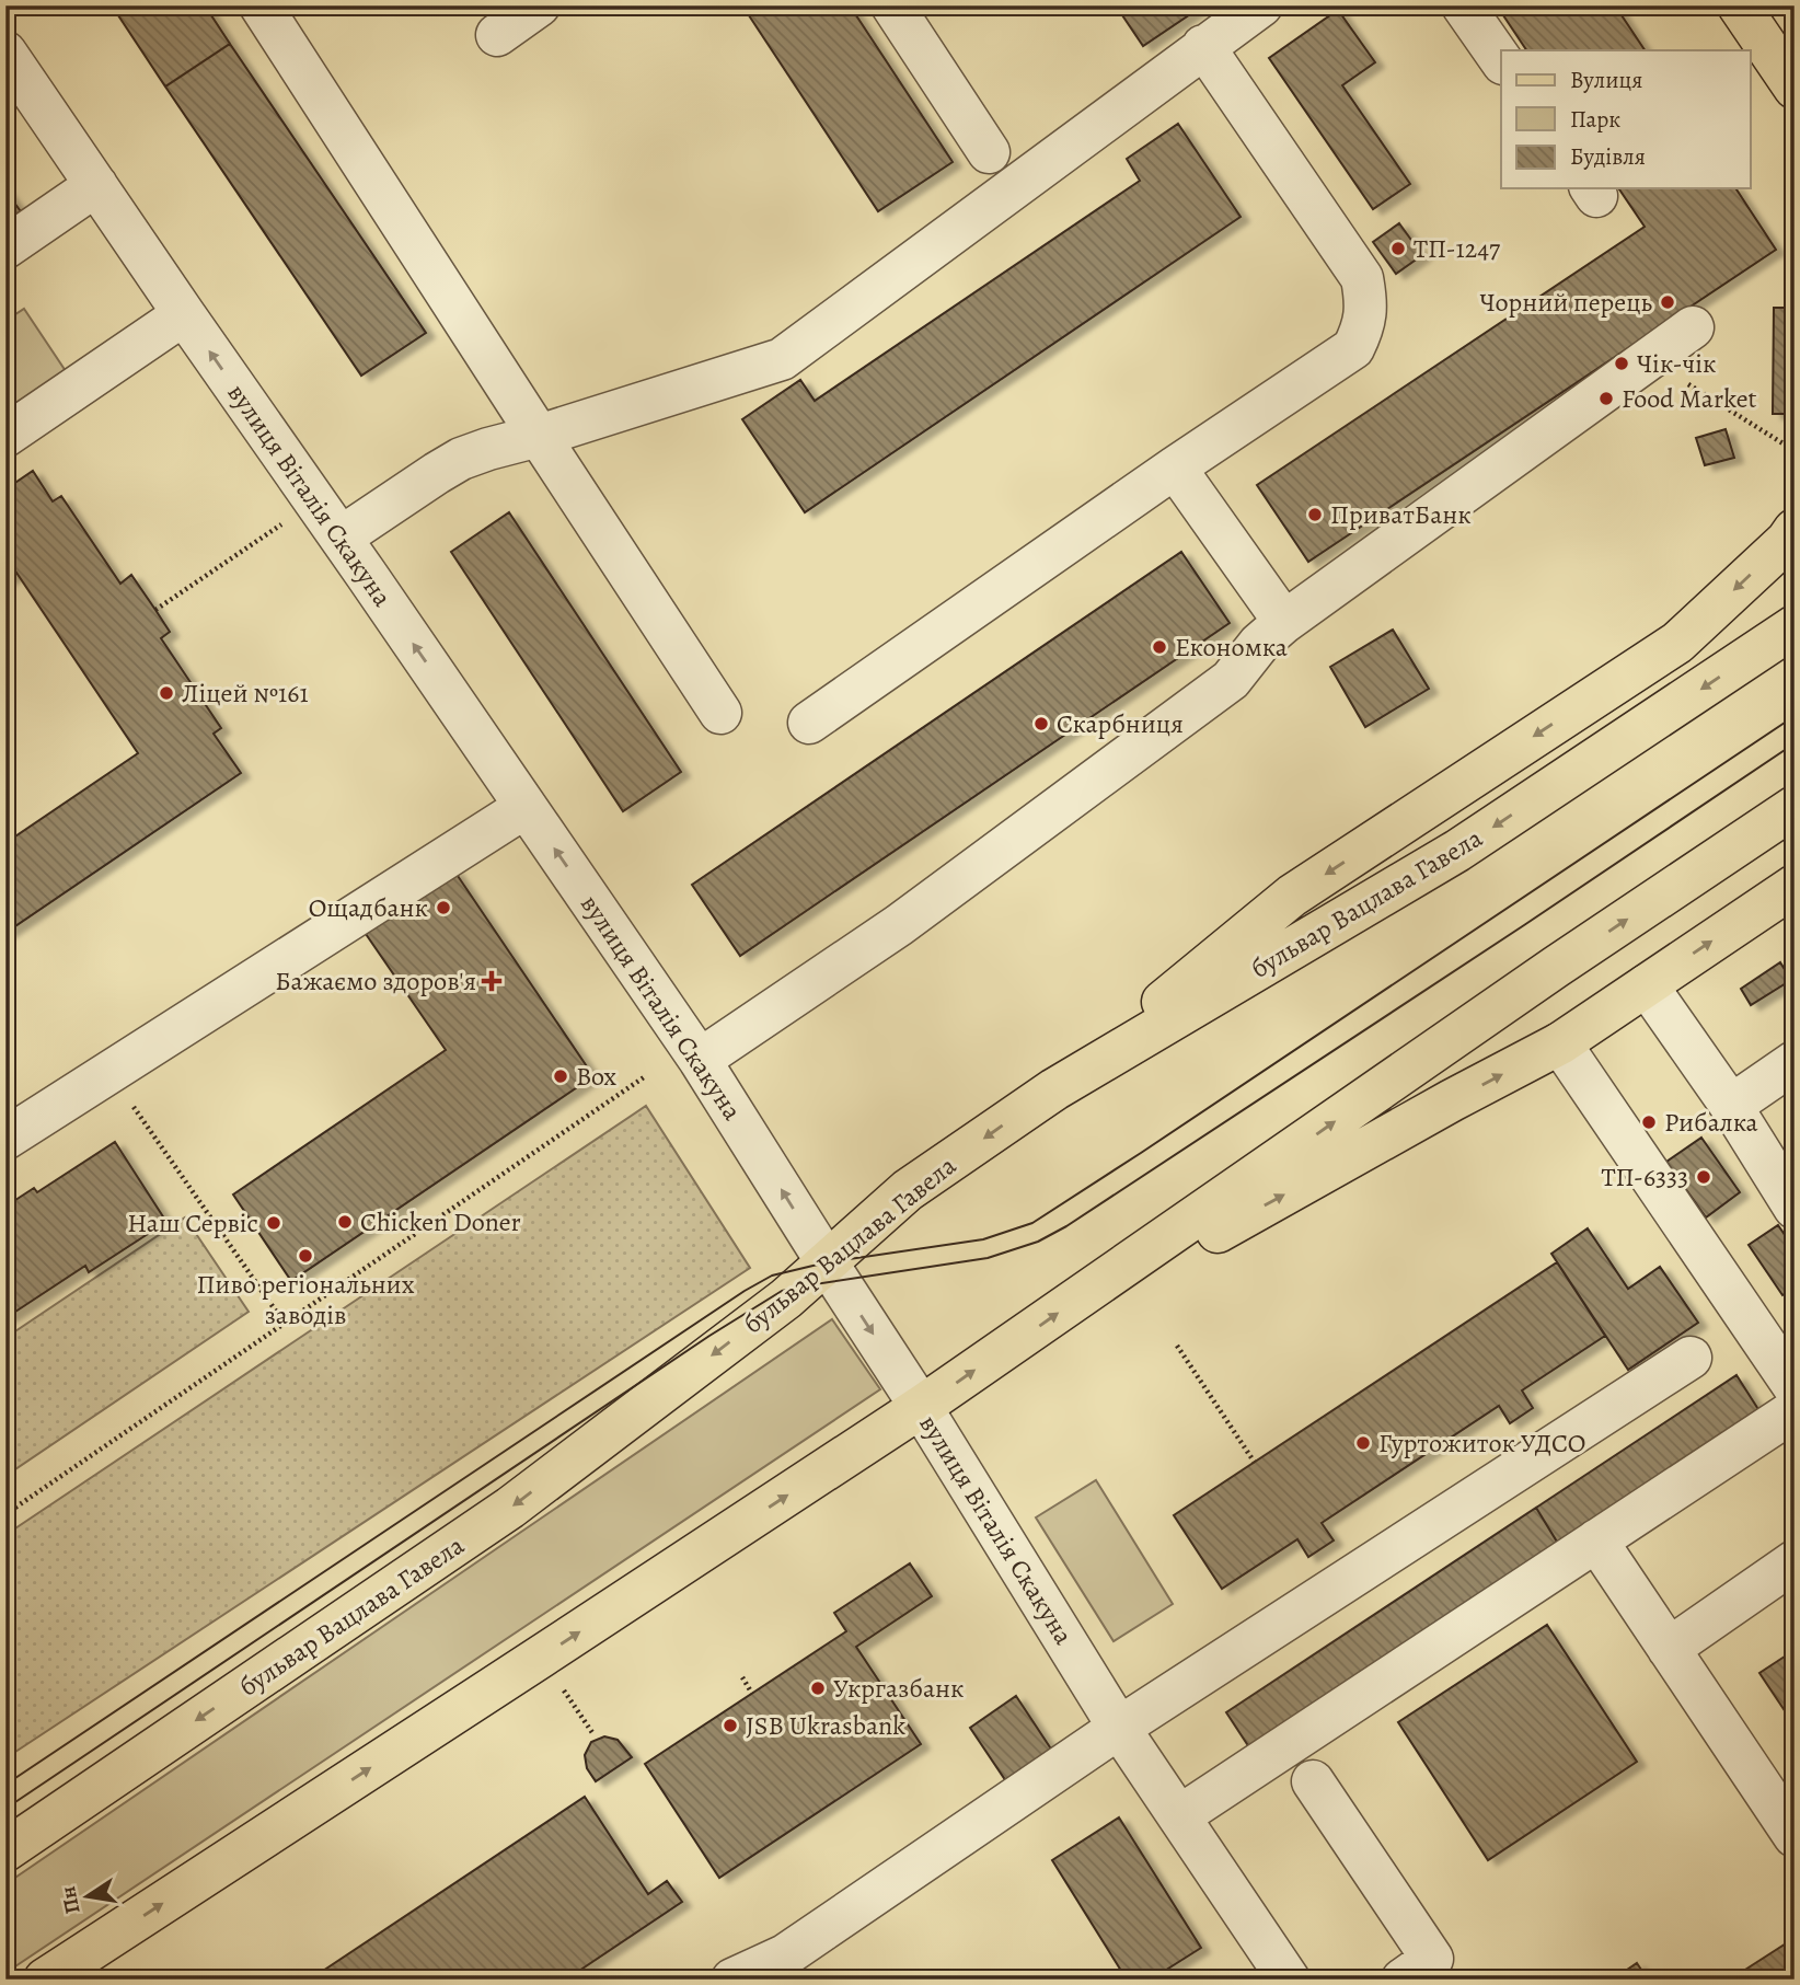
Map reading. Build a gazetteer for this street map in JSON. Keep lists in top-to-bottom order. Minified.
{"streets":{"main road":["бульвар Вацлава Гавела"],"street":["вулиця Віталія Скакуна"]},"crossings":[["вулиця Віталія Скакуна","бульвар Вацлава Гавела"]],"places":{"other":["ТП-1247","Чорний перець","Чік-чік","Food Market","ПриватБанк","Економка","Ліцей №161","Скарбниця","Ощадбанк","Box","Рибалка","ТП-6333","Chicken Doner","Наш Сервіс","Пиво регіональних заводів","Гуртожиток УДСО","Укргазбанк","JSB Ukrasbank"],"health":["Бажаємо здоров'я"]},"legend":["Вулиця","Парк","Будівля"],"north":"left"}
